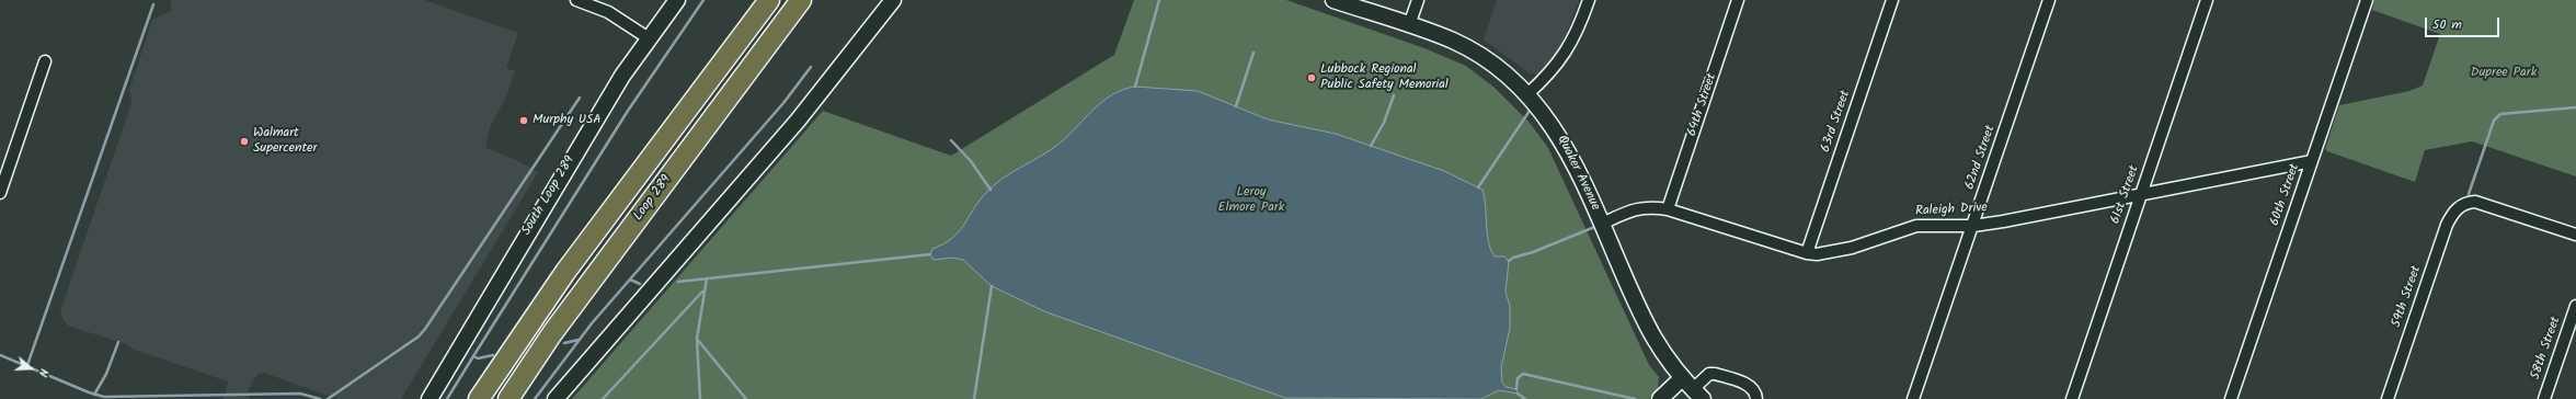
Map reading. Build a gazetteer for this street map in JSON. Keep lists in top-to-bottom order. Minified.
{"streets":{"highway":["Loop 289"],"main road":["Quaker Avenue","South Loop 289"],"street":["64th Street","63rd Street","62nd Street","61st Street","60th Street","Raleigh Drive","59th Street","58th Street"]},"crossings":[["64th Street","Raleigh Drive"],["63rd Street","Raleigh Drive"],["62nd Street","Raleigh Drive"],["Quaker Avenue","Raleigh Drive"],["61st Street","Raleigh Drive"],["60th Street","Raleigh Drive"]],"parks":["Dupree Park","Leroy Elmore Park"],"places":["Lubbock Regional Public Safety Memorial","Murphy USA","Walmart Supercenter"],"scale_bar":"50 m","north":"right"}
